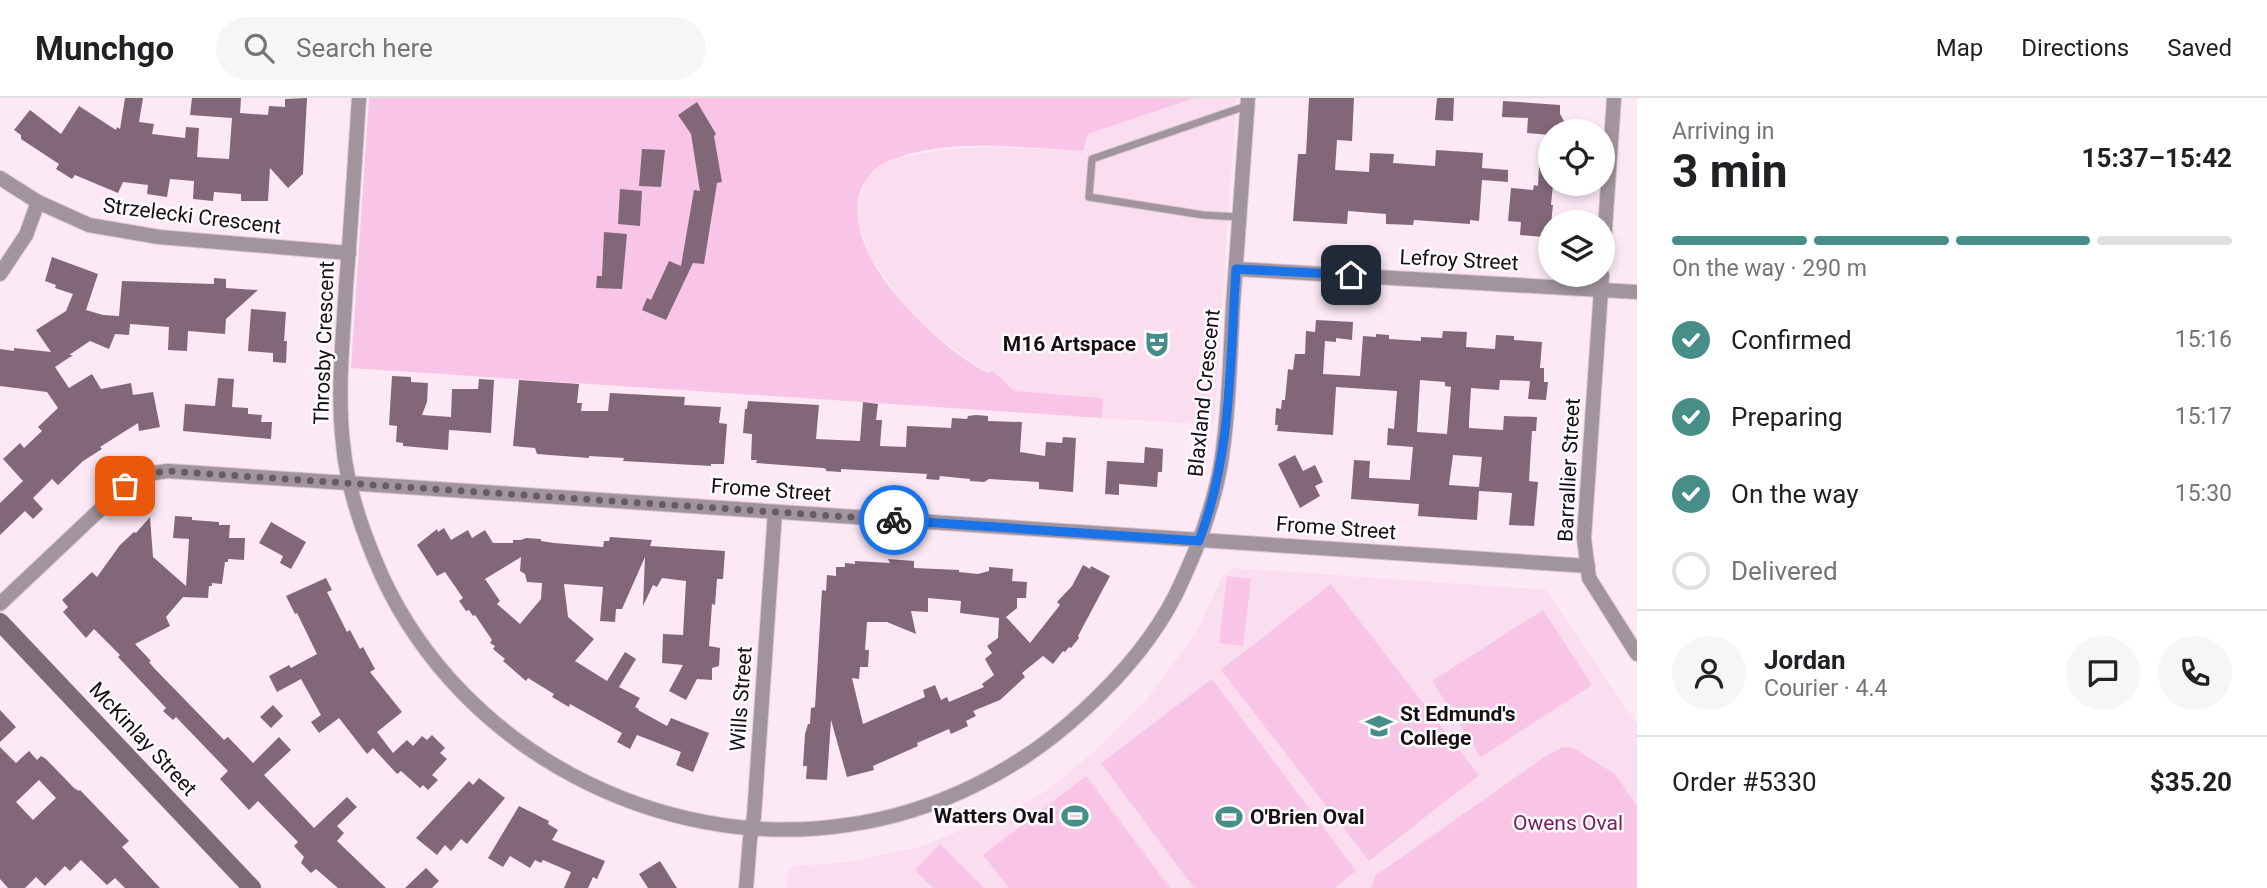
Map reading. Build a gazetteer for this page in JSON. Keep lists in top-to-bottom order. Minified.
{"streets":{"street":["Strzelecki Crescent","Lefroy Street","Throsby Crescent","Blaxland Crescent","Barrallier Street","Frome Street","Wills Street","McKinlay Street"]},"crossings":[["Strzelecki Crescent","Throsby Crescent"],["Lefroy Street","Blaxland Crescent"],["Throsby Crescent","Blaxland Crescent"],["Throsby Crescent","Frome Street"],["Throsby Crescent","Wills Street"],["Blaxland Crescent","Frome Street"],["Blaxland Crescent","Wills Street"],["Barrallier Street","Frome Street"],["Frome Street","Wills Street"]],"parks":["Owens Oval"],"places":{"theatre":["M16 Artspace"],"school or university":["St Edmund's College"],"sports":["Watters Oval","O'Brien Oval"]},"page":{"header":"Munchgo","search":"Search here","nav":["Map","Directions","Saved"],"heading":["3 min","Arriving in","15:37–15:42"],"panel":["Jordan","Courier · 4.4","Order #5330","$35.20"],"bar":"On the way · 290 m","list":[["Confirmed","15:16"],["Preparing","15:17"],["On the way","15:30"],"Delivered"]}}
